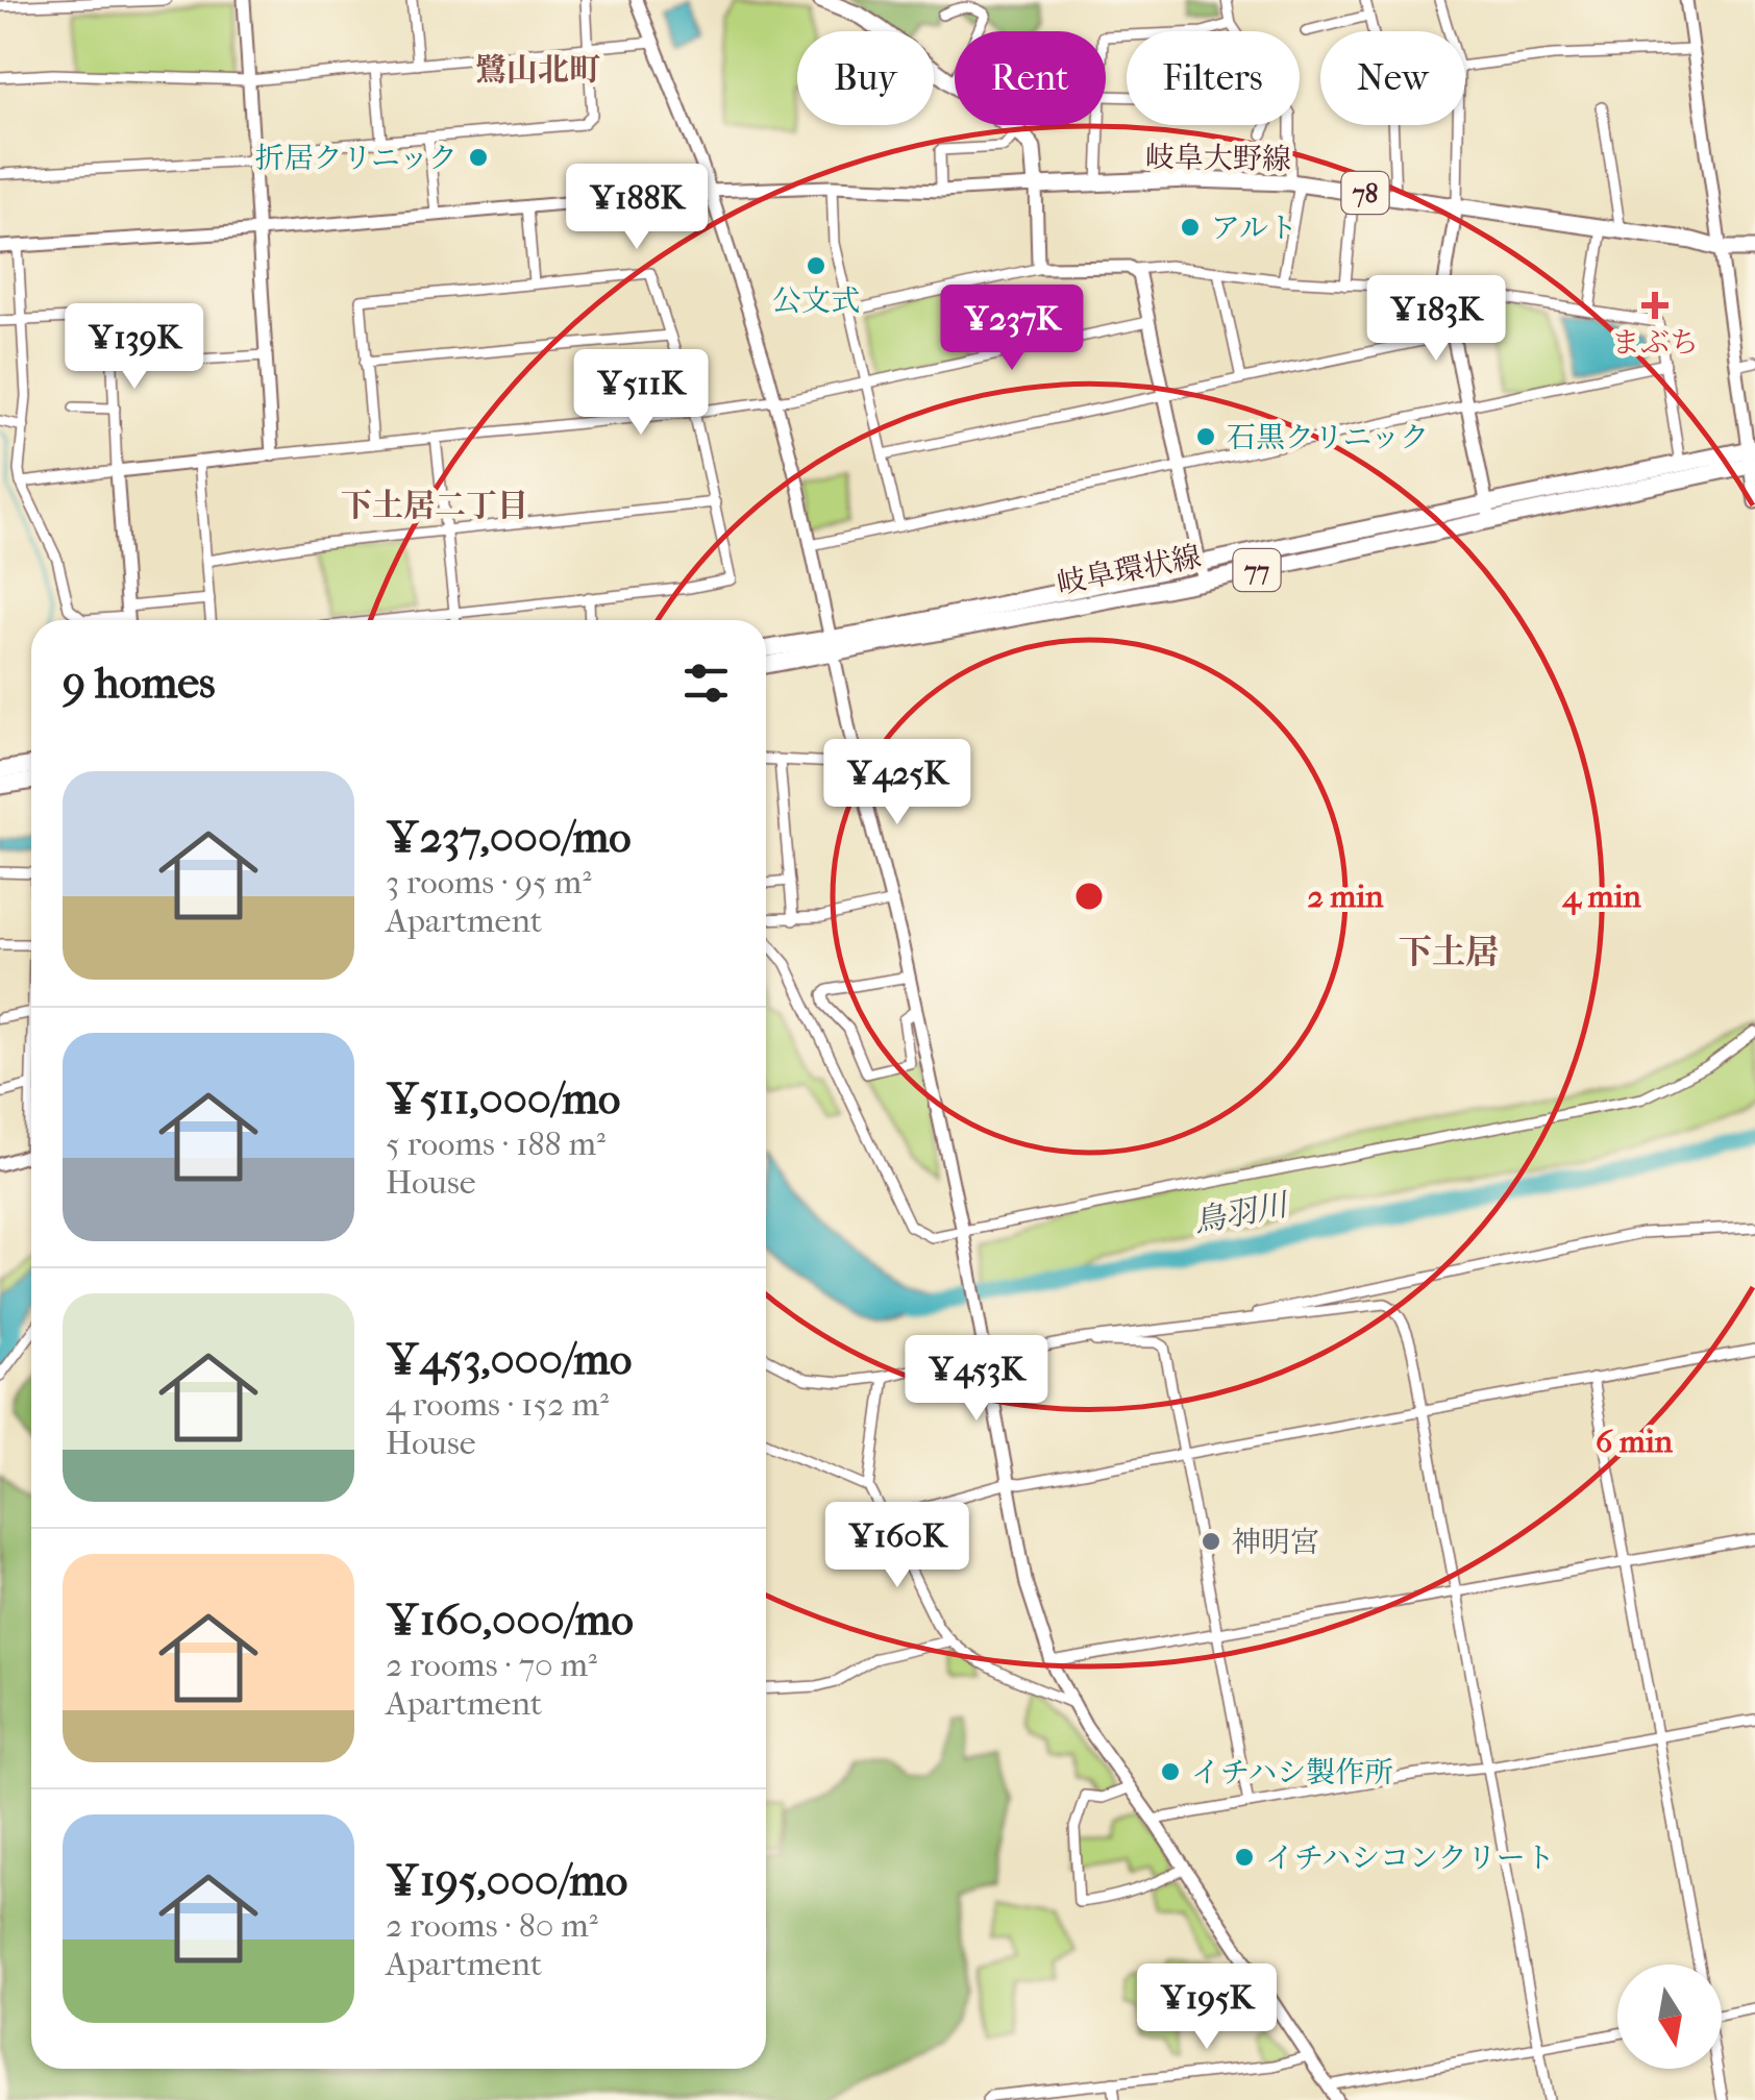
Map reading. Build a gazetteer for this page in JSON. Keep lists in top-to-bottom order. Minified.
{"streets":{"main road":["岐阜大野線","78","岐阜環状線","77"]},"districts":["鷺山北町","下土居二丁目","下土居"],"water":["鳥羽川"],"places":{"other":["折居クリニック","アルト","公文式","石黒クリニック","神明宮","イチハシ製作所","イチハシコンクリート"],"health":["まぶち"]},"north":"bottom","page":{"chip":["Buy","Rent","Filters","New"],"price":["¥188K","¥183K","¥237K","¥139K","¥511K","¥425K","¥453K","¥160K","¥195K"],"heading":"9 homes","list":[{"name":"¥237,000/mo","note":"3 rooms · 95 m² · Apartment"},{"name":"¥511,000/mo","note":"5 rooms · 188 m² · House"},{"name":"¥453,000/mo","note":"4 rooms · 152 m² · House"},{"name":"¥160,000/mo","note":"2 rooms · 70 m² · Apartment"},{"name":"¥195,000/mo","note":"2 rooms · 80 m² · Apartment"}]},"rings":["2 min","4 min","6 min"]}
